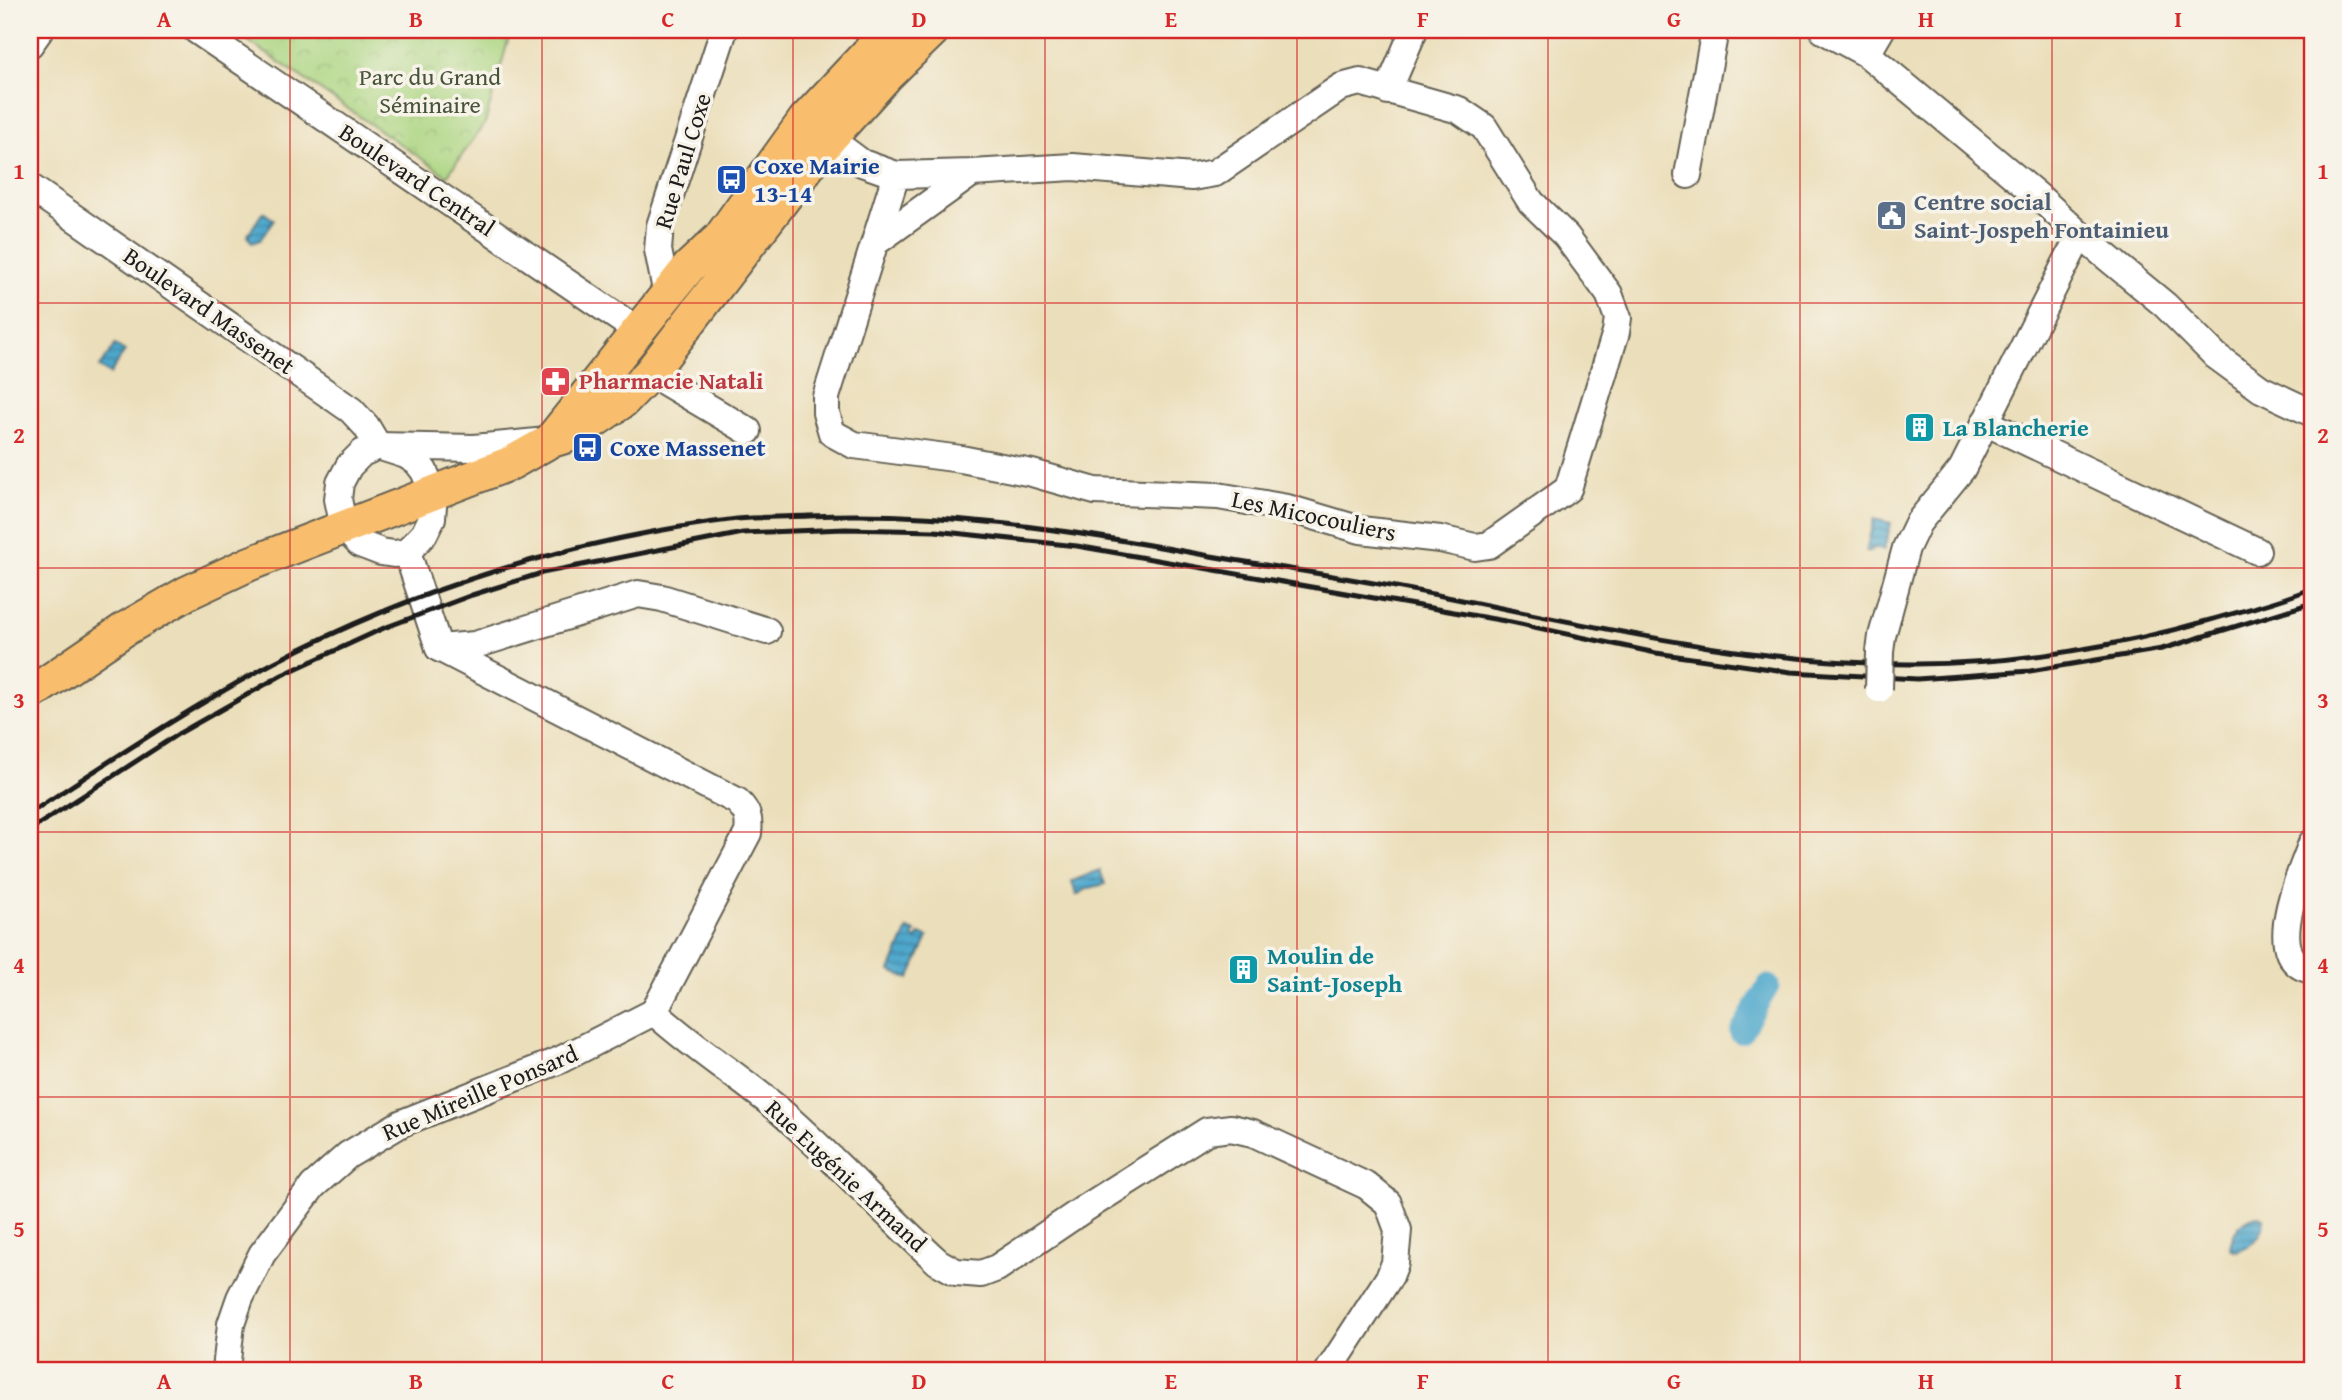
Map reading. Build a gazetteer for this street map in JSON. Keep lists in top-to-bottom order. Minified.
{"streets":{"street":["Rue Paul Coxe","Boulevard Central","Boulevard Massenet","Les Micocouliers","Rue Mireille Ponsard","Rue Eugénie Armand"]},"crossings":[["Rue Mireille Ponsard","Rue Eugénie Armand"]],"parks":["Parc du Grand Séminaire"],"places":{"bus stop":["Coxe Mairie 13-14","Coxe Massenet"],"public building":["Centre social Saint-Jospeh Fontainieu"],"pharmacy":["Pharmacie Natali"],"building":["La Blancherie","Moulin de Saint-Joseph"]},"grid":{"columns":["A","B","C","D","E","F","G","H","I"],"rows":["1","2","3","4","5"]}}
